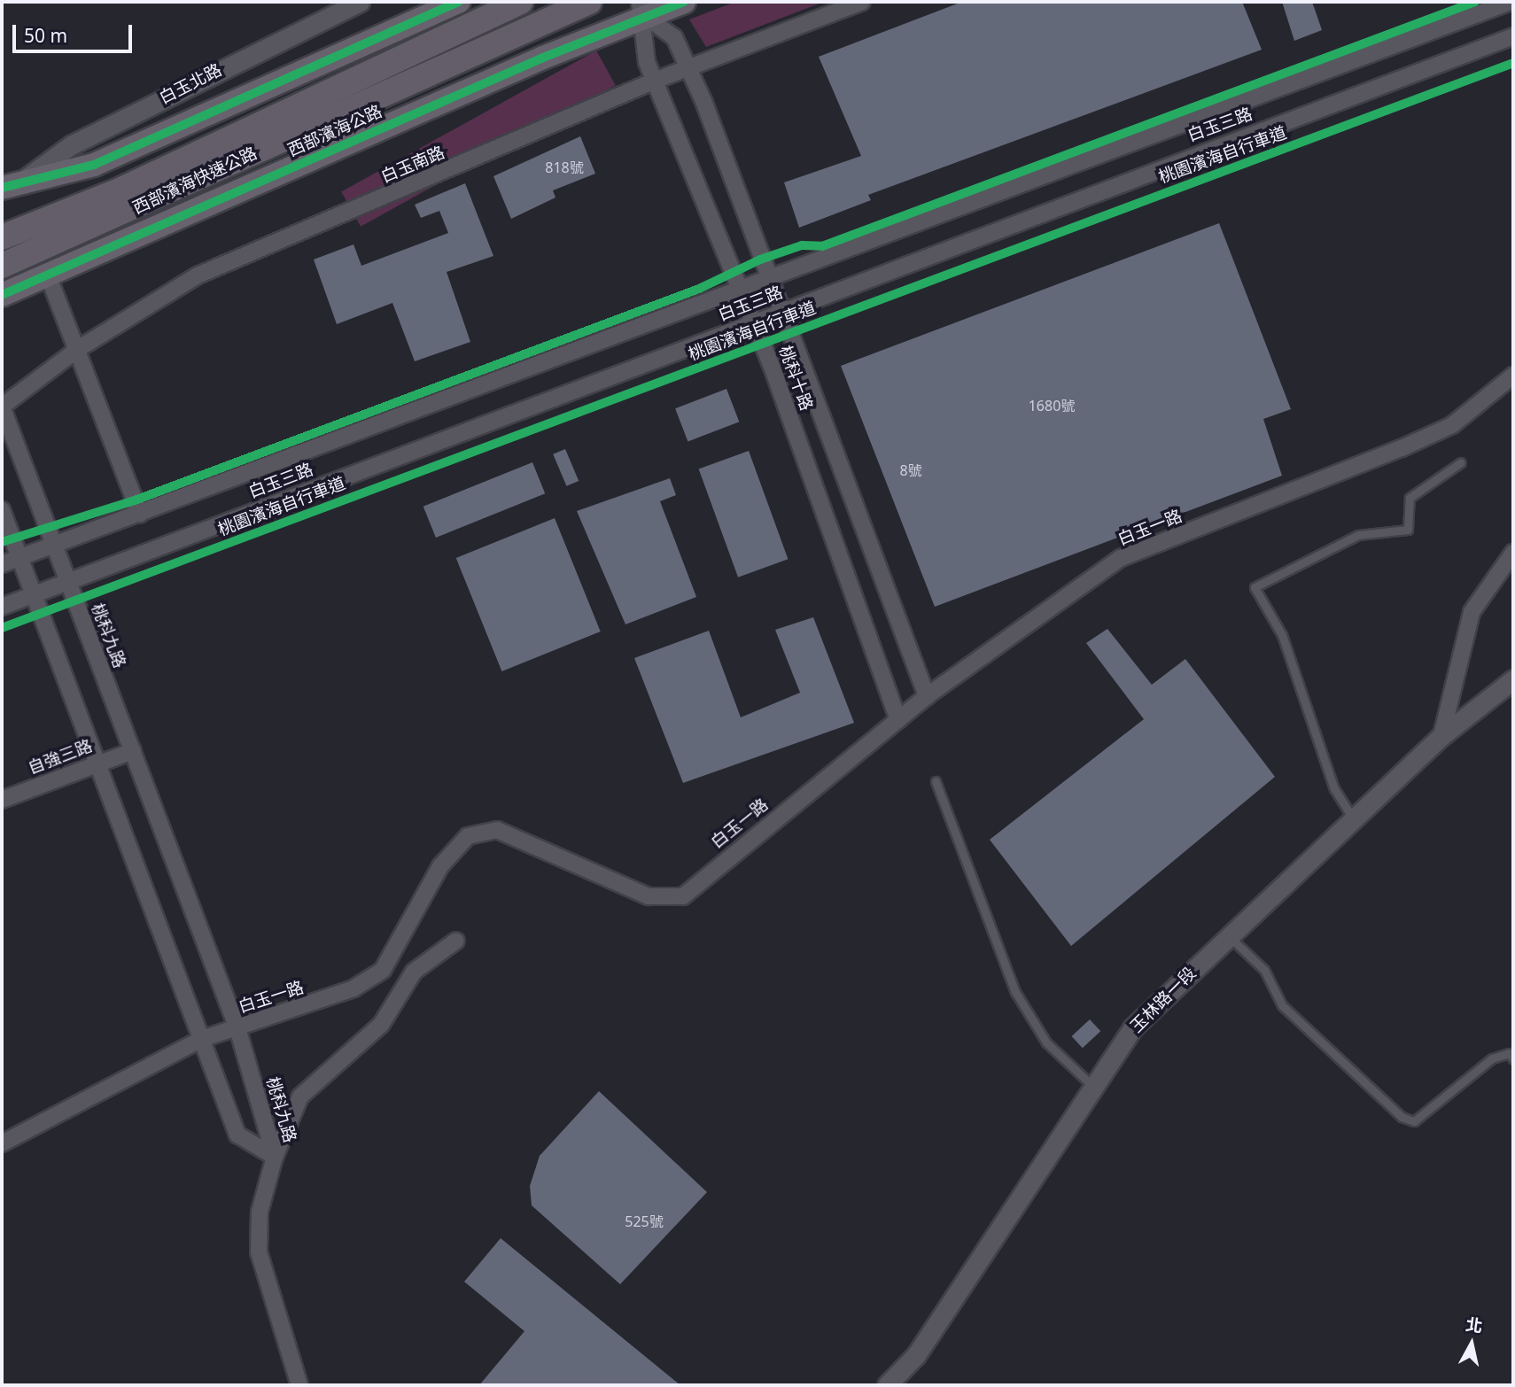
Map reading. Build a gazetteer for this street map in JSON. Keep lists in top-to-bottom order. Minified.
{"streets":{"highway":["西部濱海快速公路"],"main road":["西部濱海公路"],"street":["白玉北路","白玉三路","白玉南路","桃科十路","白玉一路","桃科九路","自強三路","玉林路一段"],"cycle path":["桃園濱海自行車道"]},"crossings":[["白玉三路","桃科十路"],["白玉三路","桃科九路"],["西部濱海公路","桃科十路"],["白玉南路","桃科十路"],["白玉南路","桃科九路"],["桃科十路","白玉一路"],["白玉一路","桃科九路"],["桃科九路","自強三路"]],"house_numbers":["818號","1680號","8號","525號"],"scale_bar":"50 m","north":"top"}
